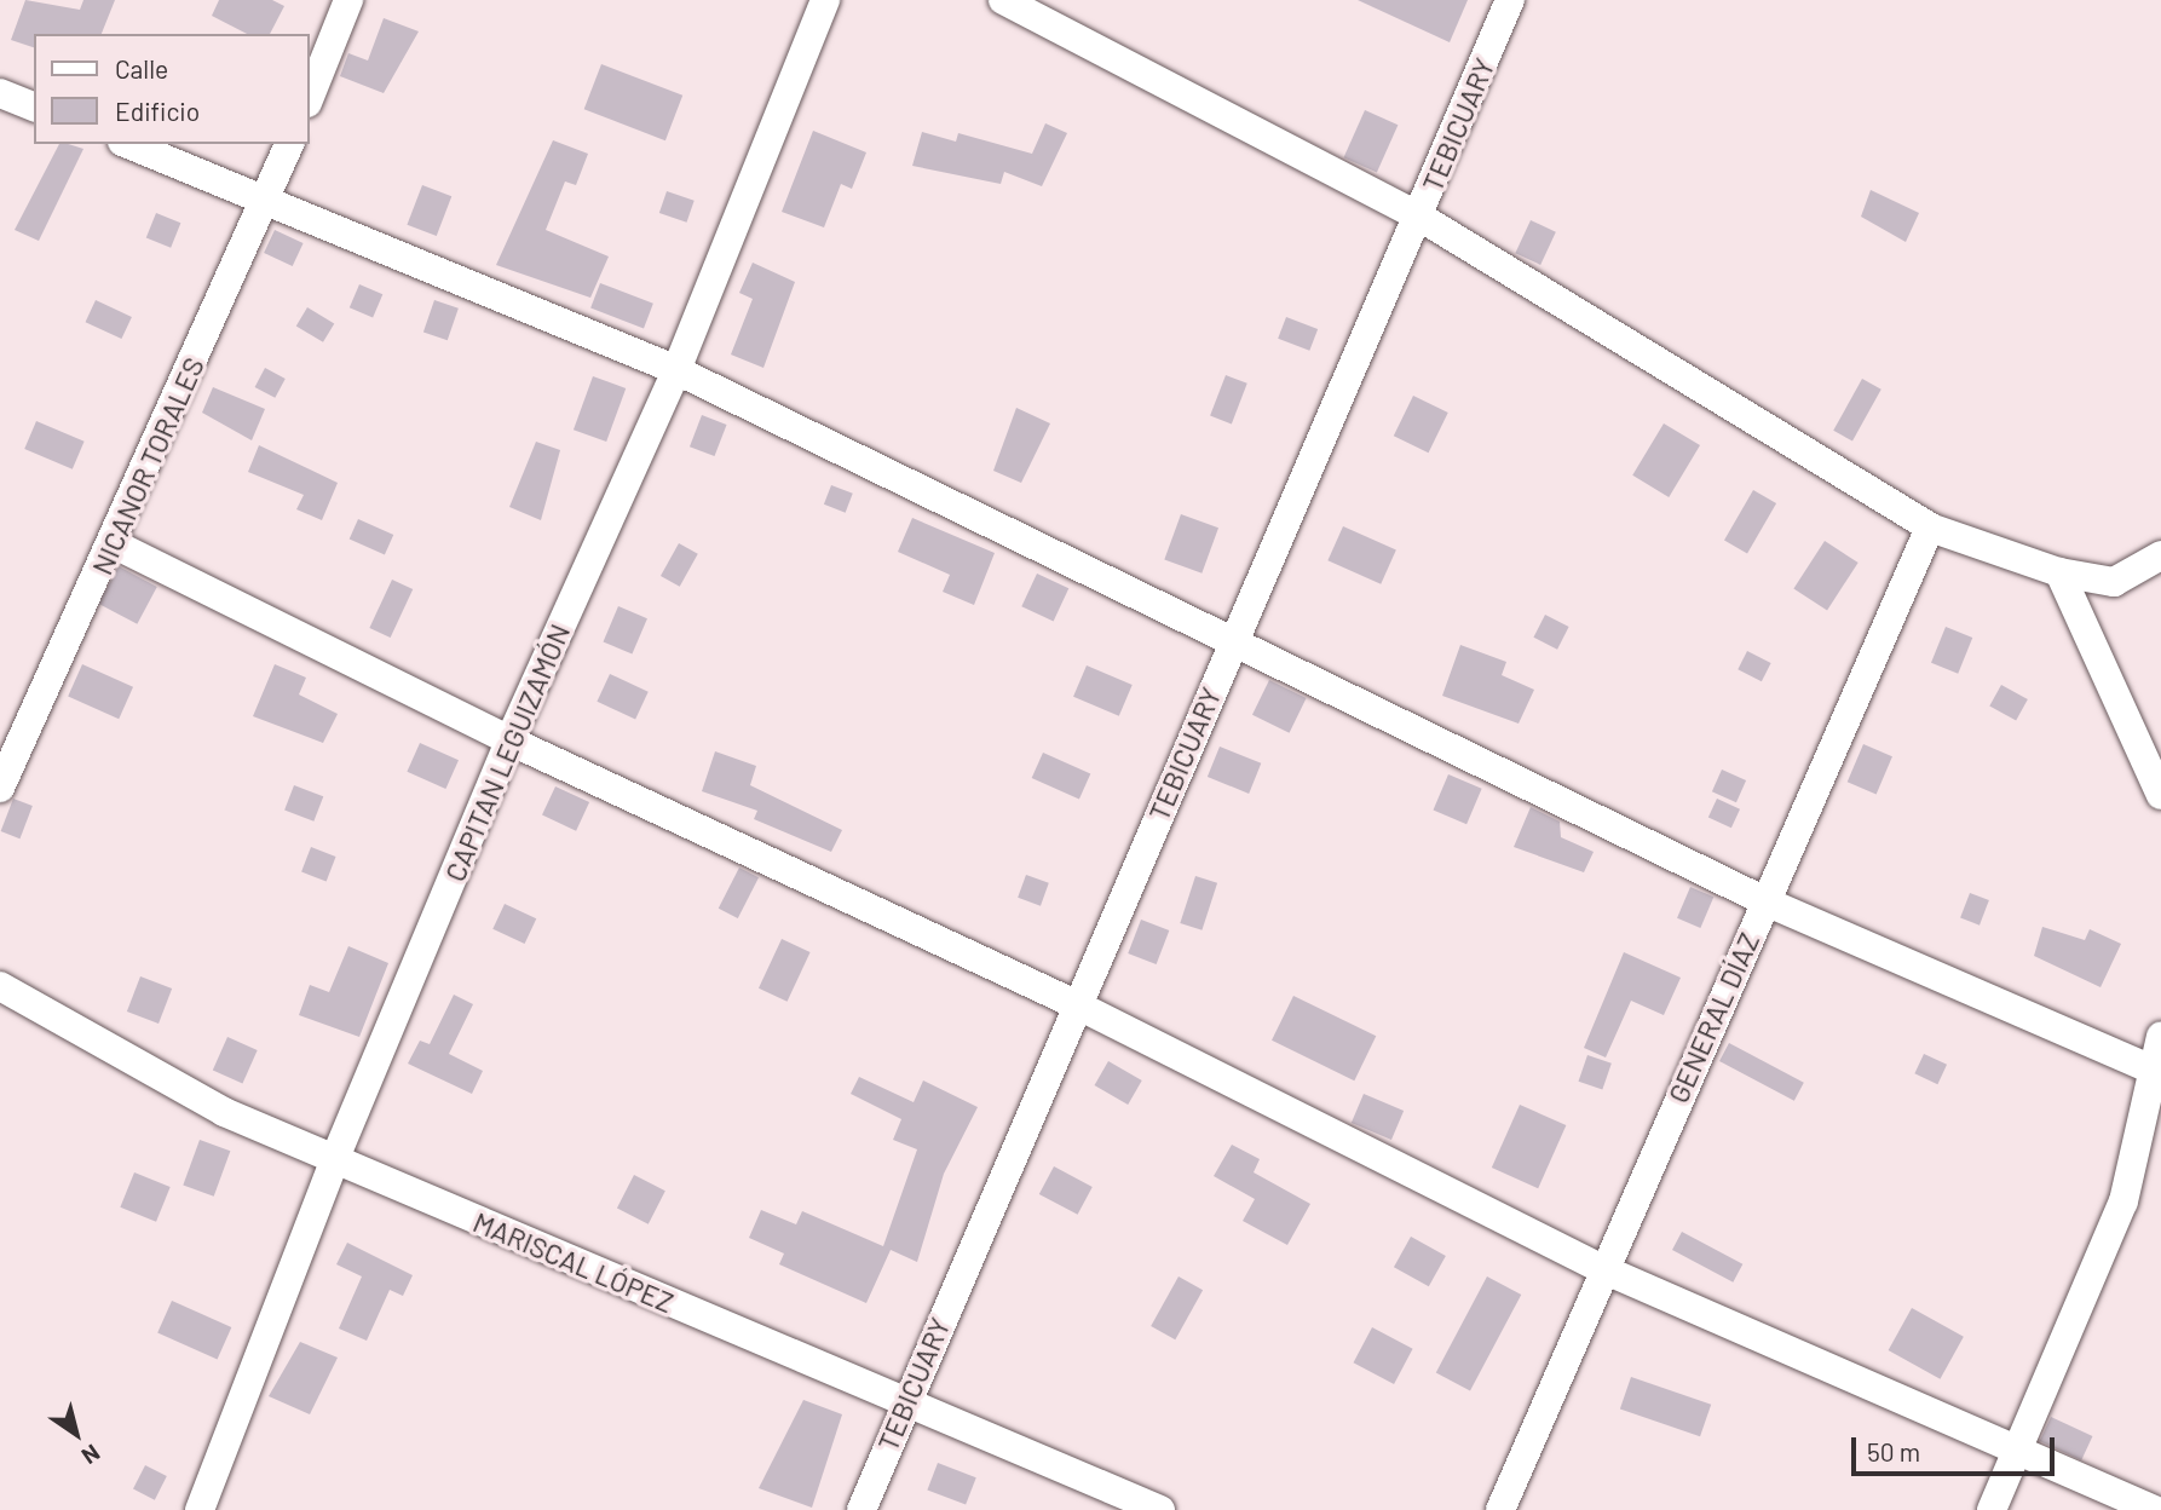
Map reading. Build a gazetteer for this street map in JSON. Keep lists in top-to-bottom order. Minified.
{"streets":{"street":["TEBICUARY","NICANOR TORALES","CAPITAN LEGUIZAMÓN","GENERAL DÍAZ","MARISCAL LÓPEZ"]},"crossings":[["TEBICUARY","MARISCAL LÓPEZ"],["CAPITAN LEGUIZAMÓN","MARISCAL LÓPEZ"]],"legend":["Calle","Edificio"],"scale_bar":"50 m","north":"bottom right"}
